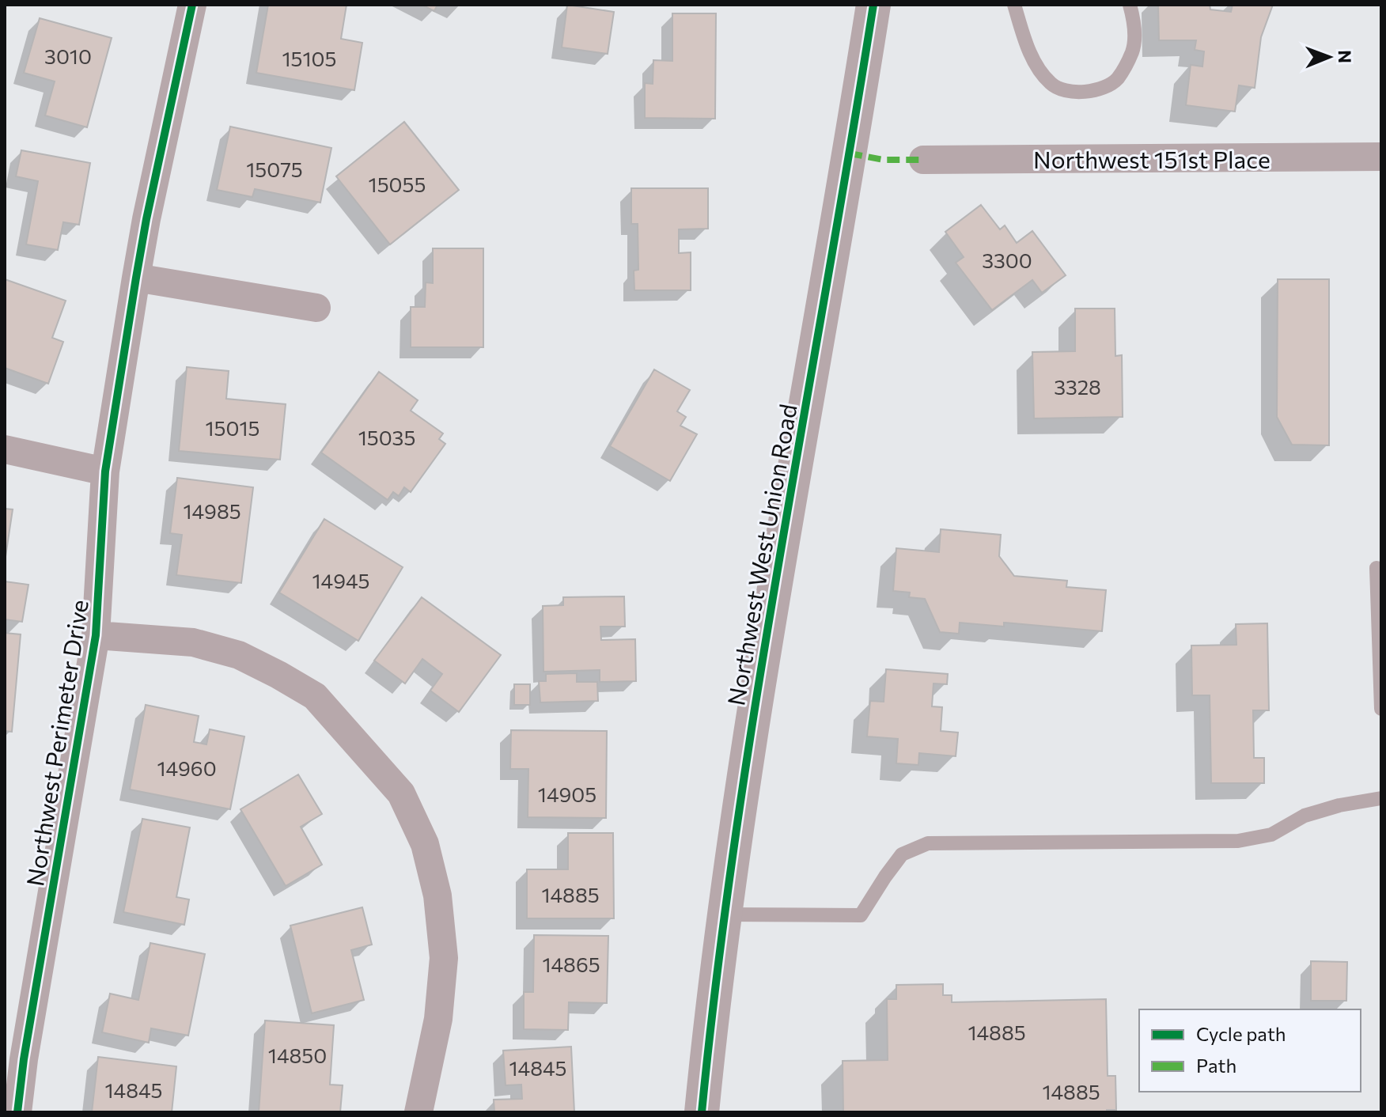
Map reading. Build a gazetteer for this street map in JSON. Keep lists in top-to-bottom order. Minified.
{"streets":{"street":["Northwest 151st Place","Northwest West Union Road","Northwest Perimeter Drive"]},"house_numbers":["3010","15105","15075","15055","3300","3328","15015","15035","14985","14945","14960","14905","14885","14865","14885","14850","14845","14845","14885"],"legend":["Cycle path","Path"],"north":"right"}
